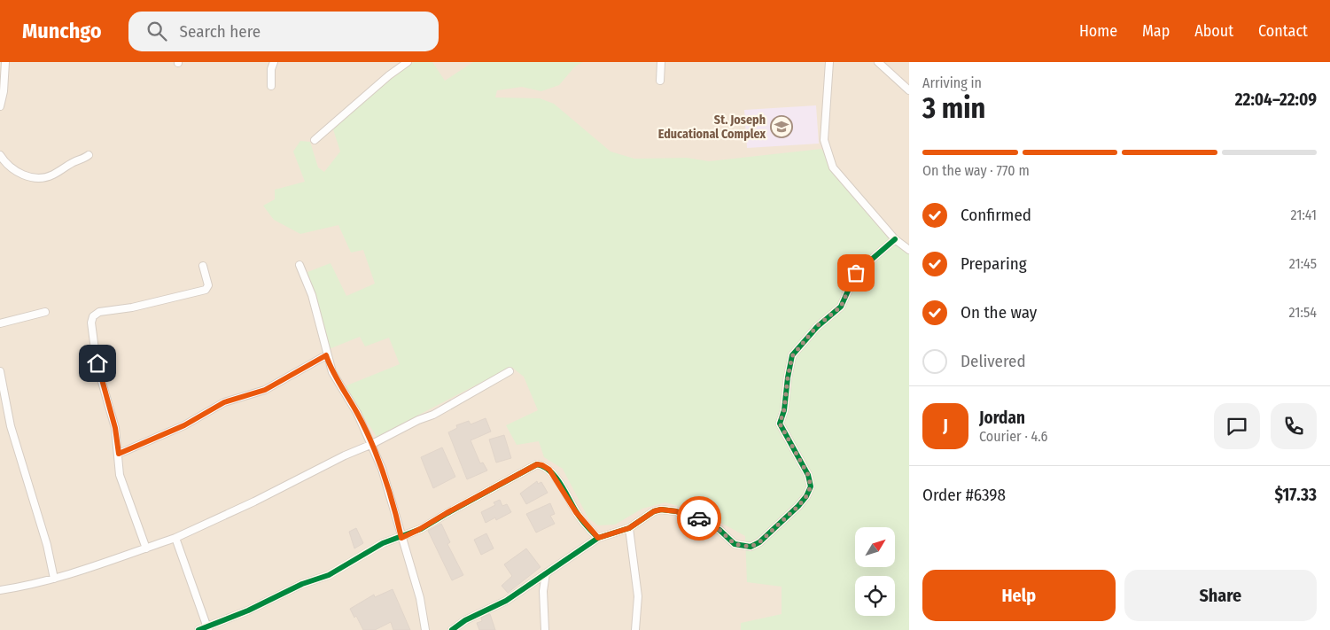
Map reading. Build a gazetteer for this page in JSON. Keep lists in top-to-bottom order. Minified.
{"places":{"school or university":["St. Joseph Educational Complex"]},"north":"top right","page":{"header":"Munchgo","search":"Search here","nav":["Home","Map","About","Contact"],"heading":["3 min","Arriving in","22:04–22:09"],"panel":["Jordan","Courier · 4.6","Order #6398","$17.33"],"bar":"On the way · 770 m","list":[["Confirmed","21:41"],["Preparing","21:45"],["On the way","21:54"],"Delivered"],"round":"J","buttons":["Help","Share"]}}
